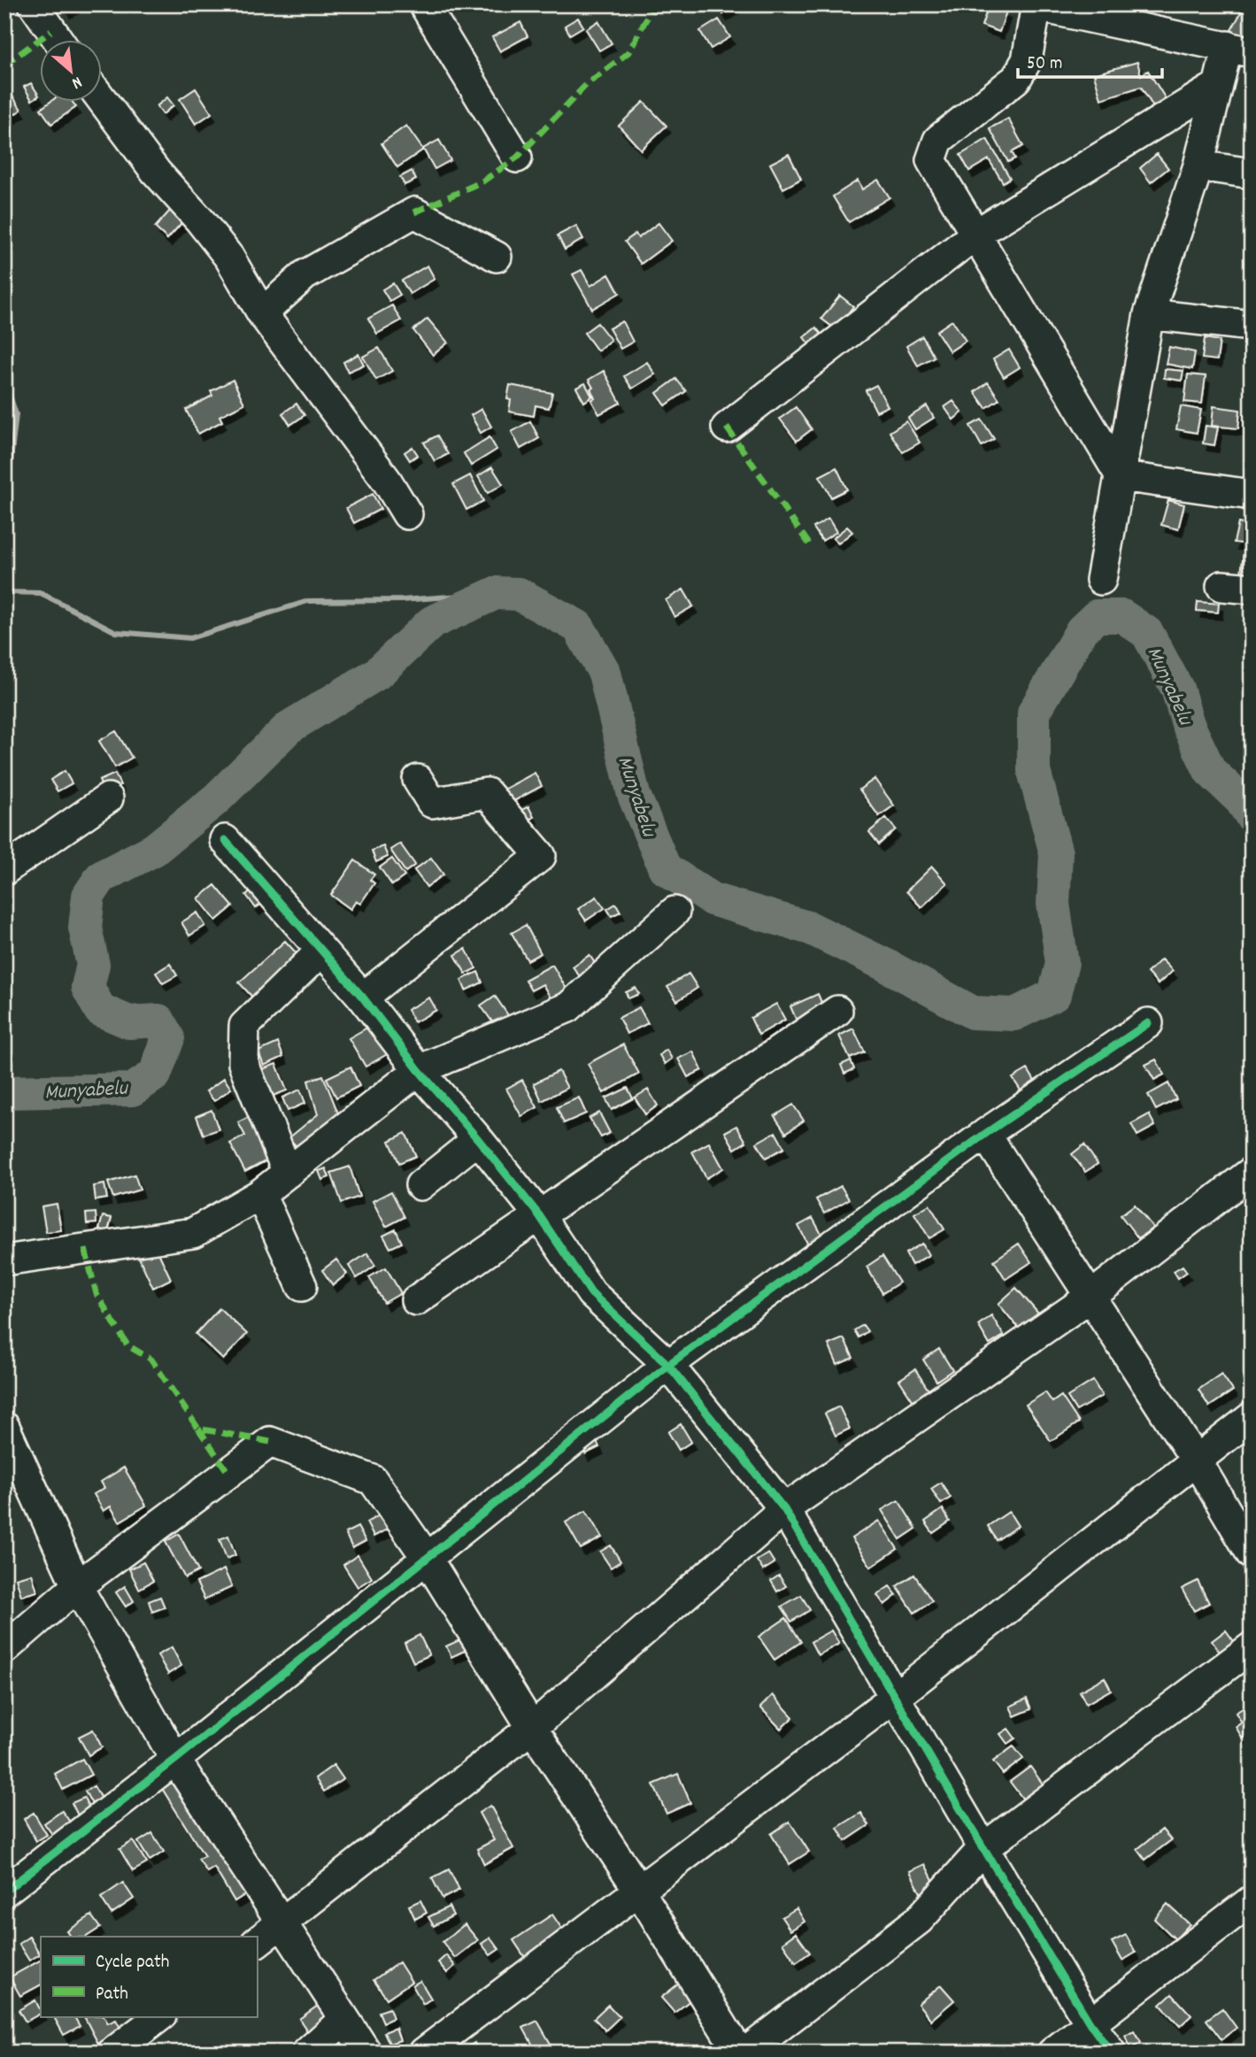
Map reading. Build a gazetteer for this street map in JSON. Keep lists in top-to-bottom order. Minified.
{"water":["Munyabelu"],"legend":["Cycle path","Path"],"scale_bar":"50 m","north":"bottom right"}
